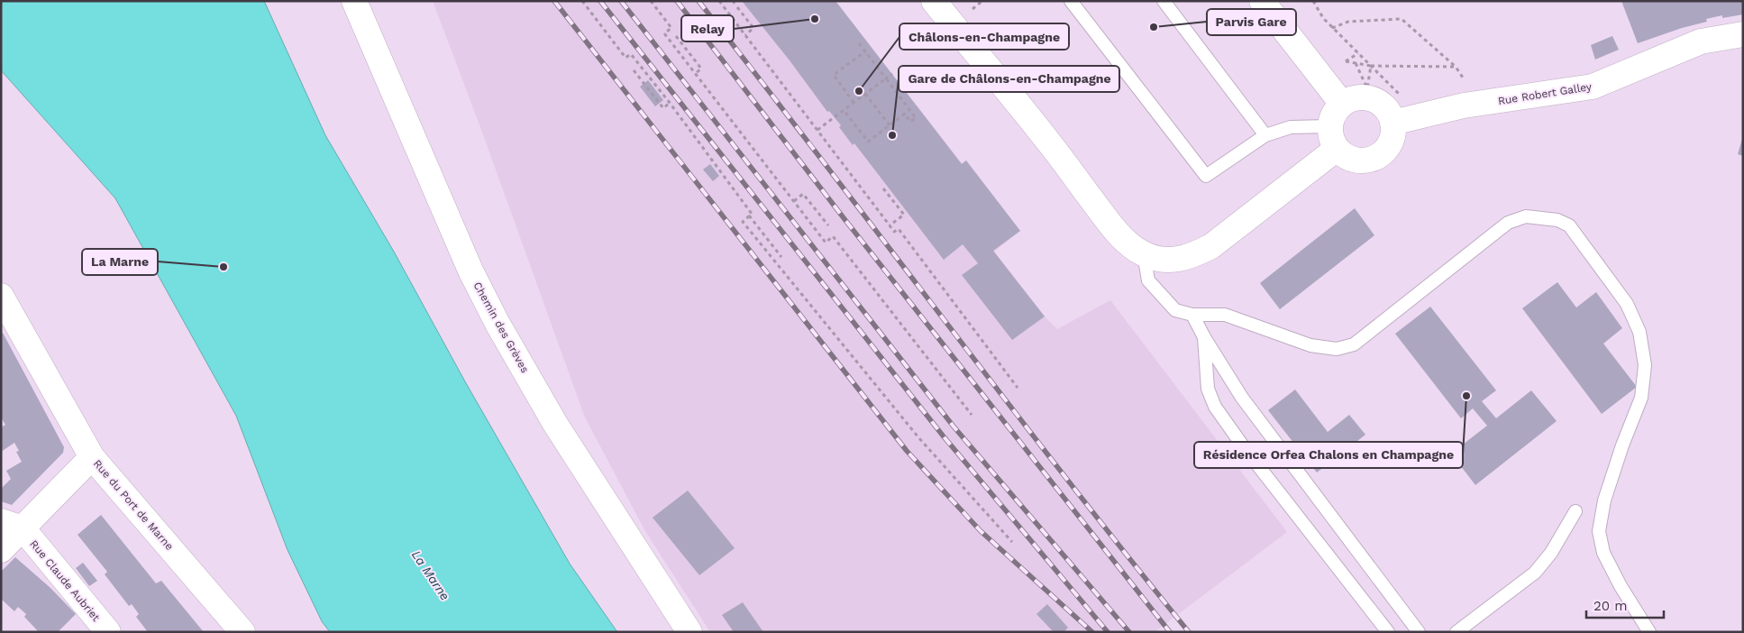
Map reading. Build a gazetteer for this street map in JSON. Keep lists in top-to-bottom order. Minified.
{"streets":{"street":["Rue Robert Galley","Chemin des Grèves","Rue du Port de Marne","Rue Claude Aubriet"]},"water":["La Marne"],"places":["Relay","Parvis Gare","Châlons-en-Champagne","Gare de Châlons-en-Champagne","La Marne","Résidence Orfea Chalons en Champagne"],"scale_bar":"20 m"}
